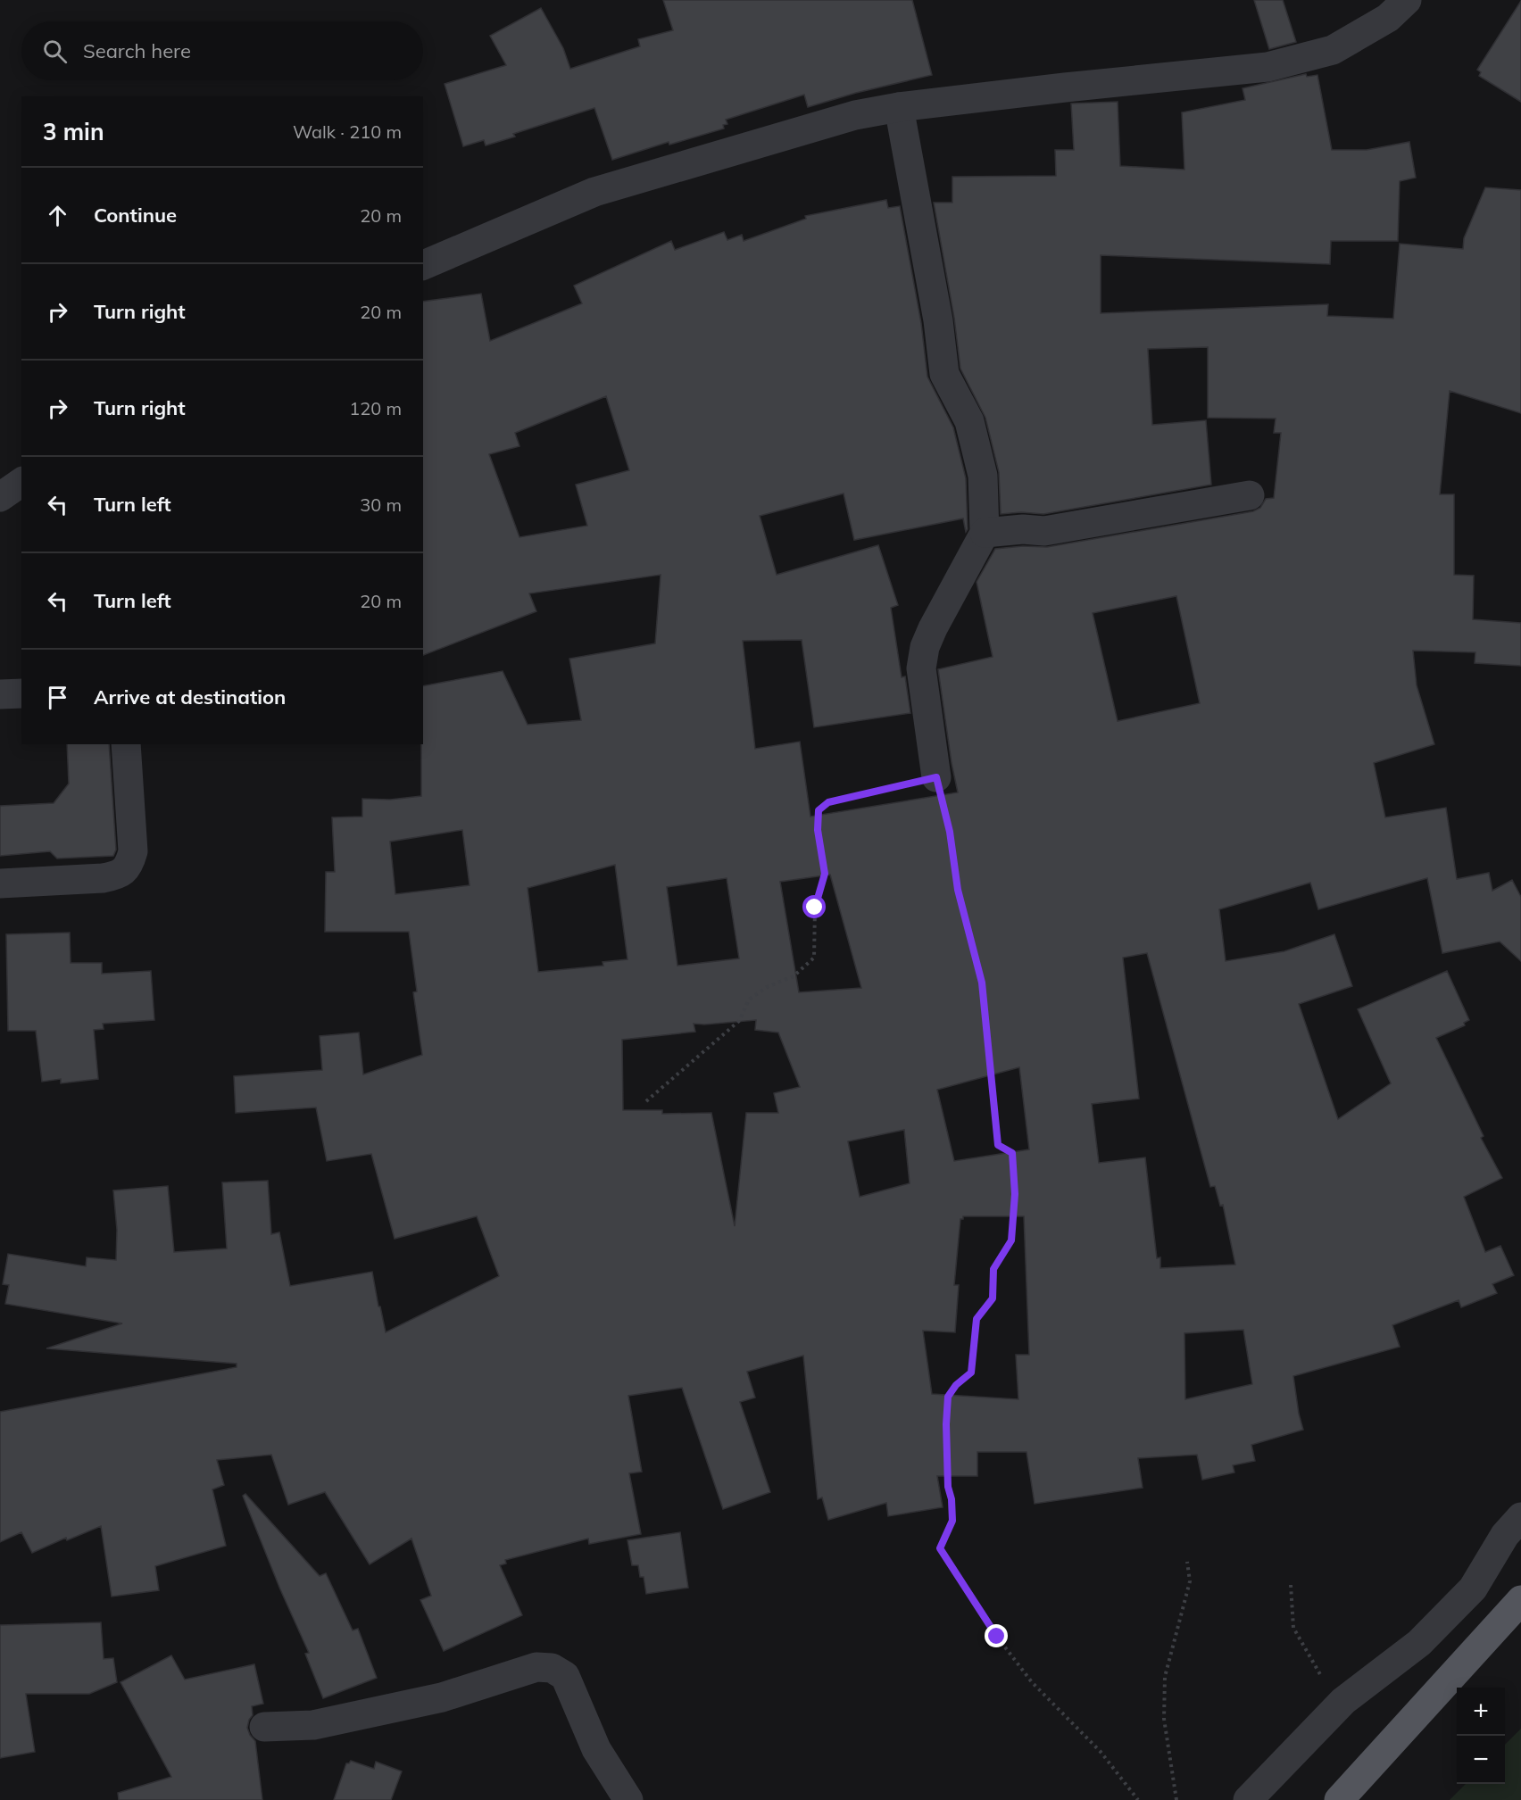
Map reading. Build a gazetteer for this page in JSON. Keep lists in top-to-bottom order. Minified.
{"page":{"search":"Search here","heading":["3 min","Walk · 210 m"],"list":[["Continue","20 m"],["Turn right","20 m"],["Turn right","120 m"],["Turn left","30 m"],["Turn left","20 m"],"Arrive at destination"],"map_buttons":["+","−"]}}
